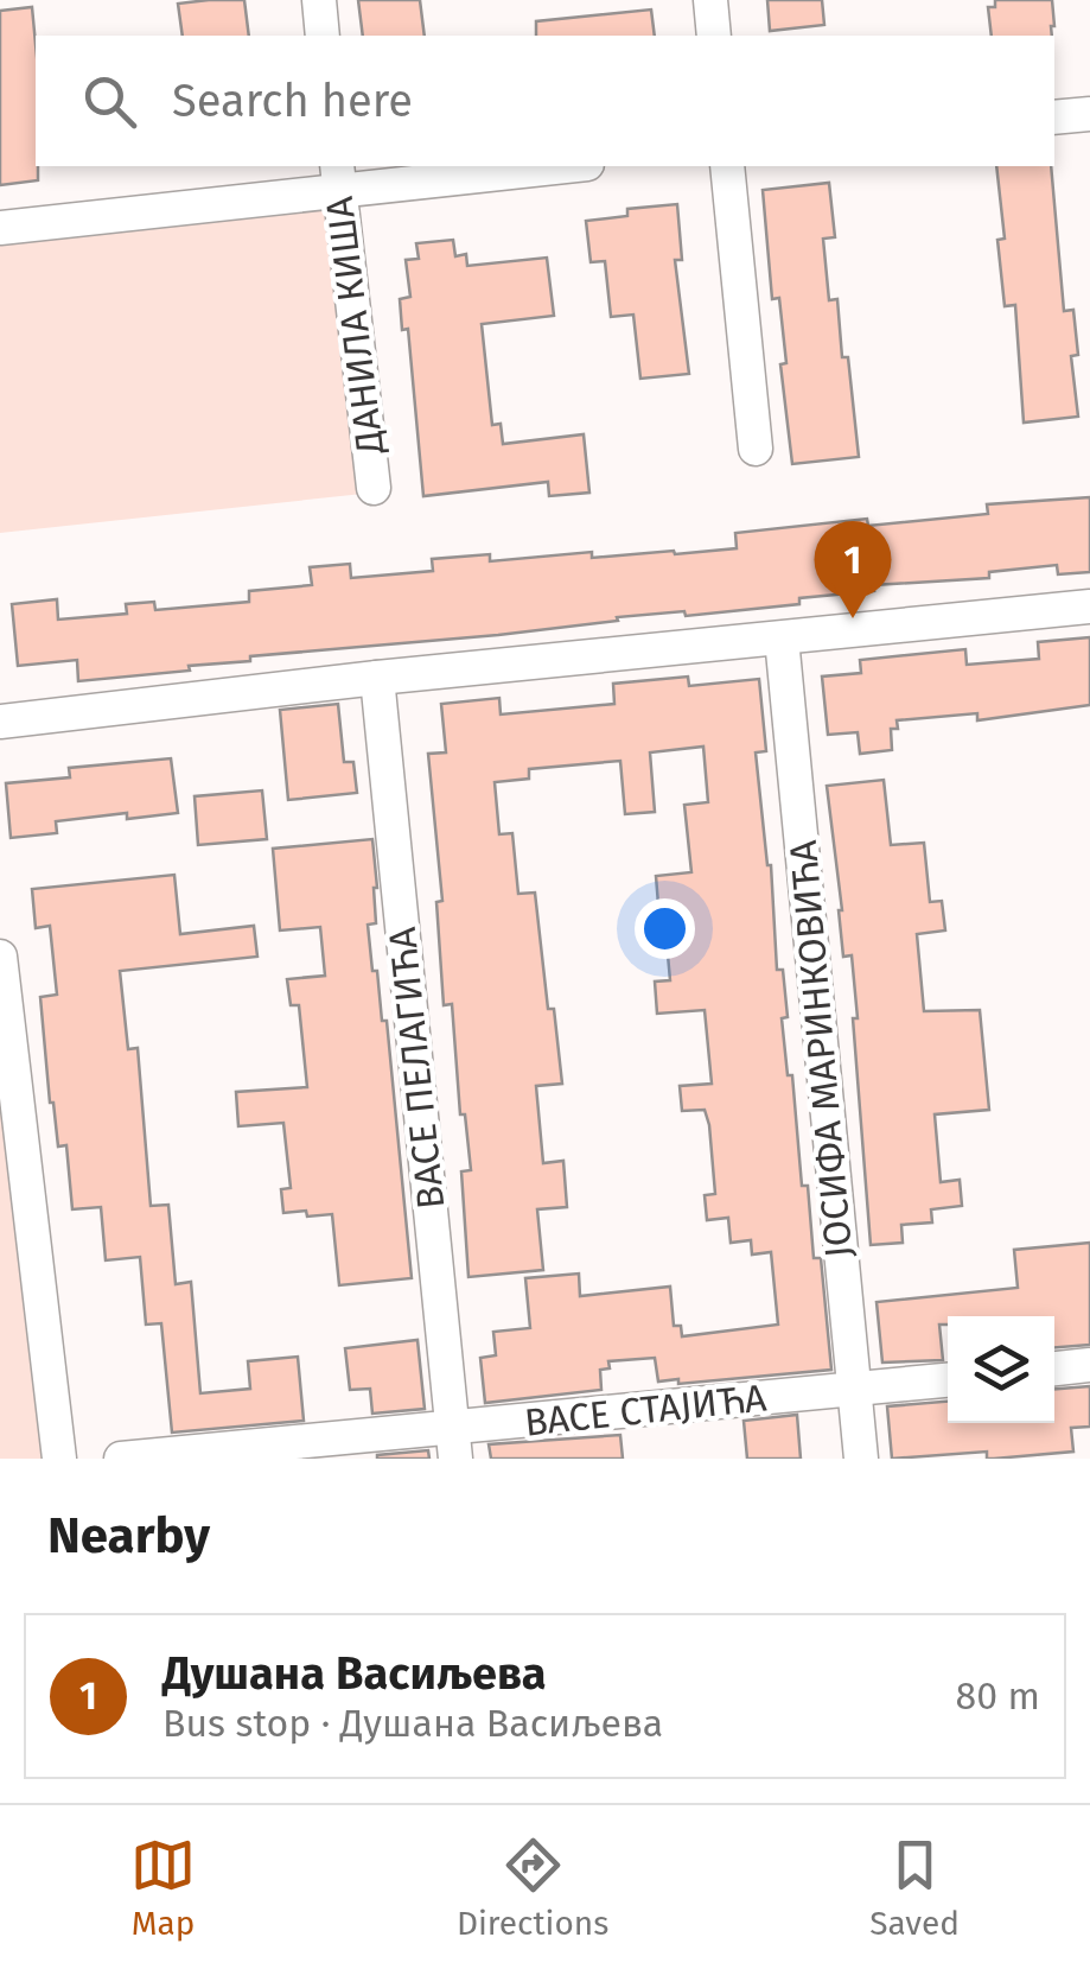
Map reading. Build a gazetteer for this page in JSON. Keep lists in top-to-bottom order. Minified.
{"streets":{"street":["ДАНИЛА КИША","ЈОСИФА МАРИНКОВИЋА","ВАСЕ ПЕЛАГИЋА","ВАСЕ СТАЈИЋА"]},"crossings":[["ЈОСИФА МАРИНКОВИЋА","ВАСЕ СТАЈИЋА"],["ВАСЕ ПЕЛАГИЋА","ВАСЕ СТАЈИЋА"]],"page":{"search":"Search here","pins":"1","heading":"Nearby","list":[{"mark":"1","name":"Душана Васиљева","note":"Bus stop · Душана Васиљева","value":"80 m"}],"nav":["Map","Directions","Saved"]}}
